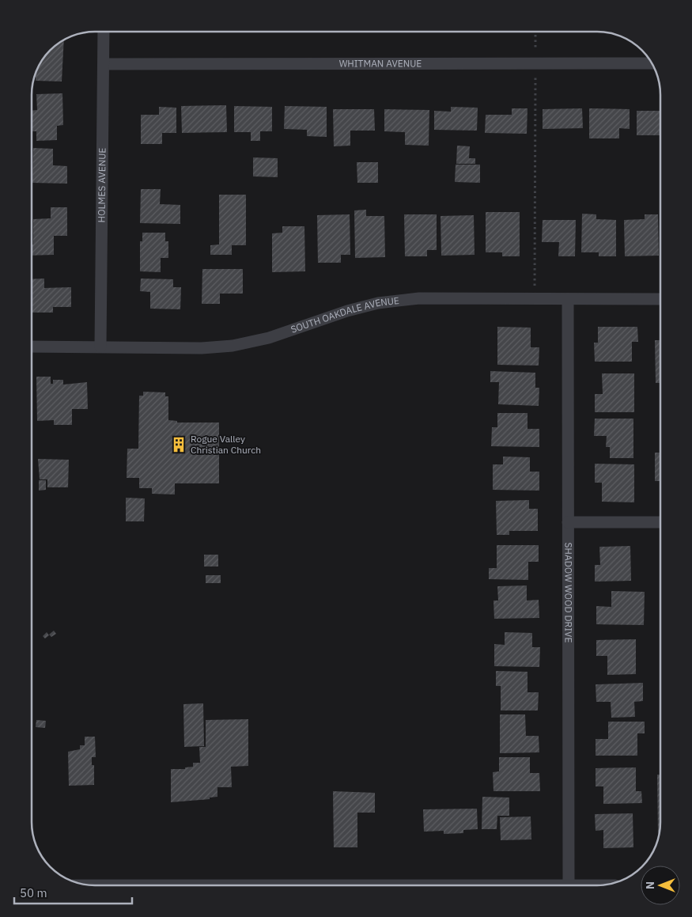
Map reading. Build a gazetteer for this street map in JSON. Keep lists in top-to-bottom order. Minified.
{"streets":{"street":["WHITMAN AVENUE","HOLMES AVENUE","SOUTH OAKDALE AVENUE","SHADOW WOOD DRIVE"]},"crossings":[["WHITMAN AVENUE","HOLMES AVENUE"],["HOLMES AVENUE","SOUTH OAKDALE AVENUE"],["SOUTH OAKDALE AVENUE","SHADOW WOOD DRIVE"]],"places":{"building":["Rogue Valley Christian Church"]},"scale_bar":"50 m","north":"left"}
